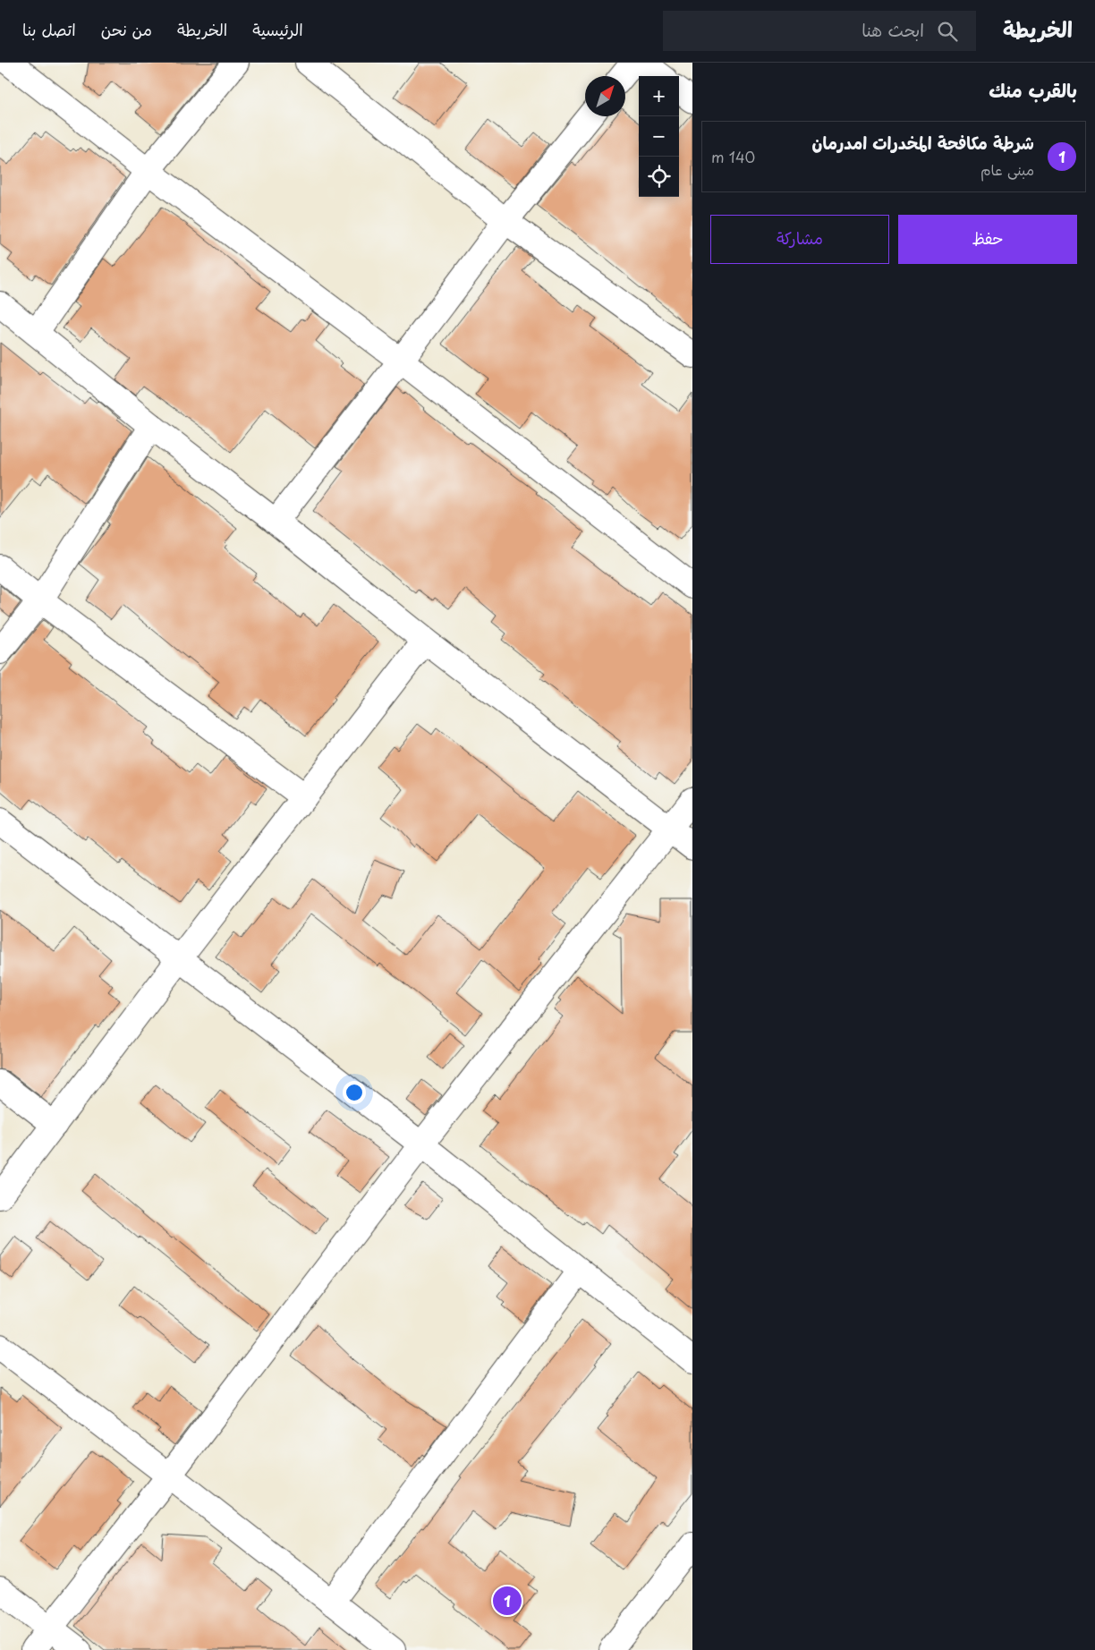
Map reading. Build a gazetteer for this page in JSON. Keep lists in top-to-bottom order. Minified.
{"north":"top right","page":{"header":"الخريطة","search":"ابحث هنا","nav":["الرئيسية","الخريطة","من نحن","اتصل بنا"],"heading":"بالقرب منك","map_buttons":["+","−"],"list":[{"mark":"1","name":"شرطة مكافحة المخدرات امدرمان","note":"مبنى عام","value":"140 m"}],"buttons":["حفظ","مشاركة"],"pins":"1"}}
